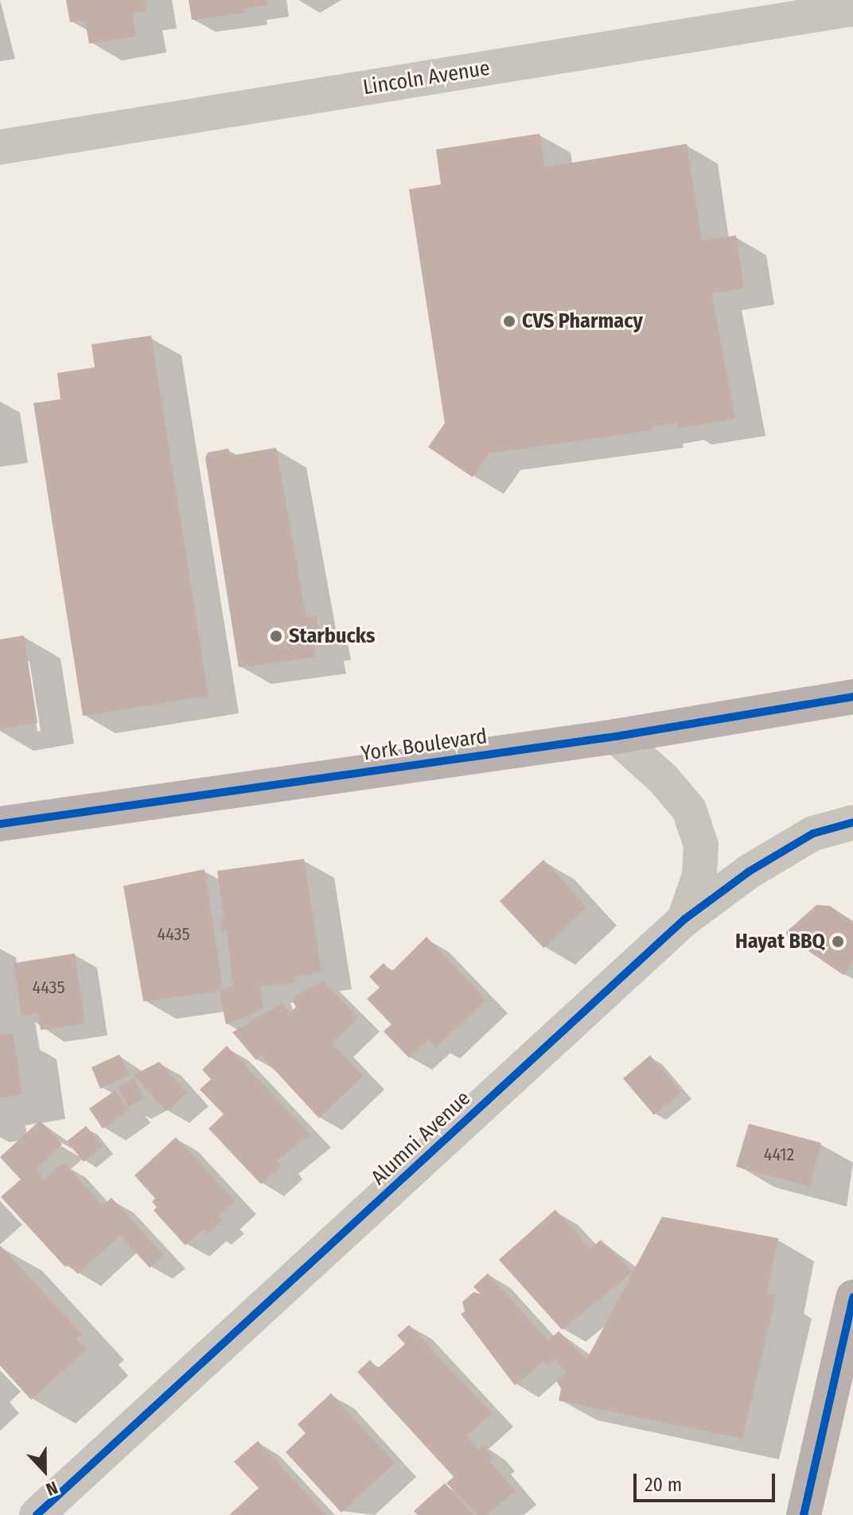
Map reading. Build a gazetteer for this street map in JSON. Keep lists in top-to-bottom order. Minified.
{"streets":{"main road":["York Boulevard"],"street":["Lincoln Avenue","Alumni Avenue"]},"crossings":[["York Boulevard","Alumni Avenue"]],"places":["CVS Pharmacy","Starbucks","Hayat BBQ"],"house_numbers":["4435","4435","4412"],"scale_bar":"20 m","north":"bottom"}
